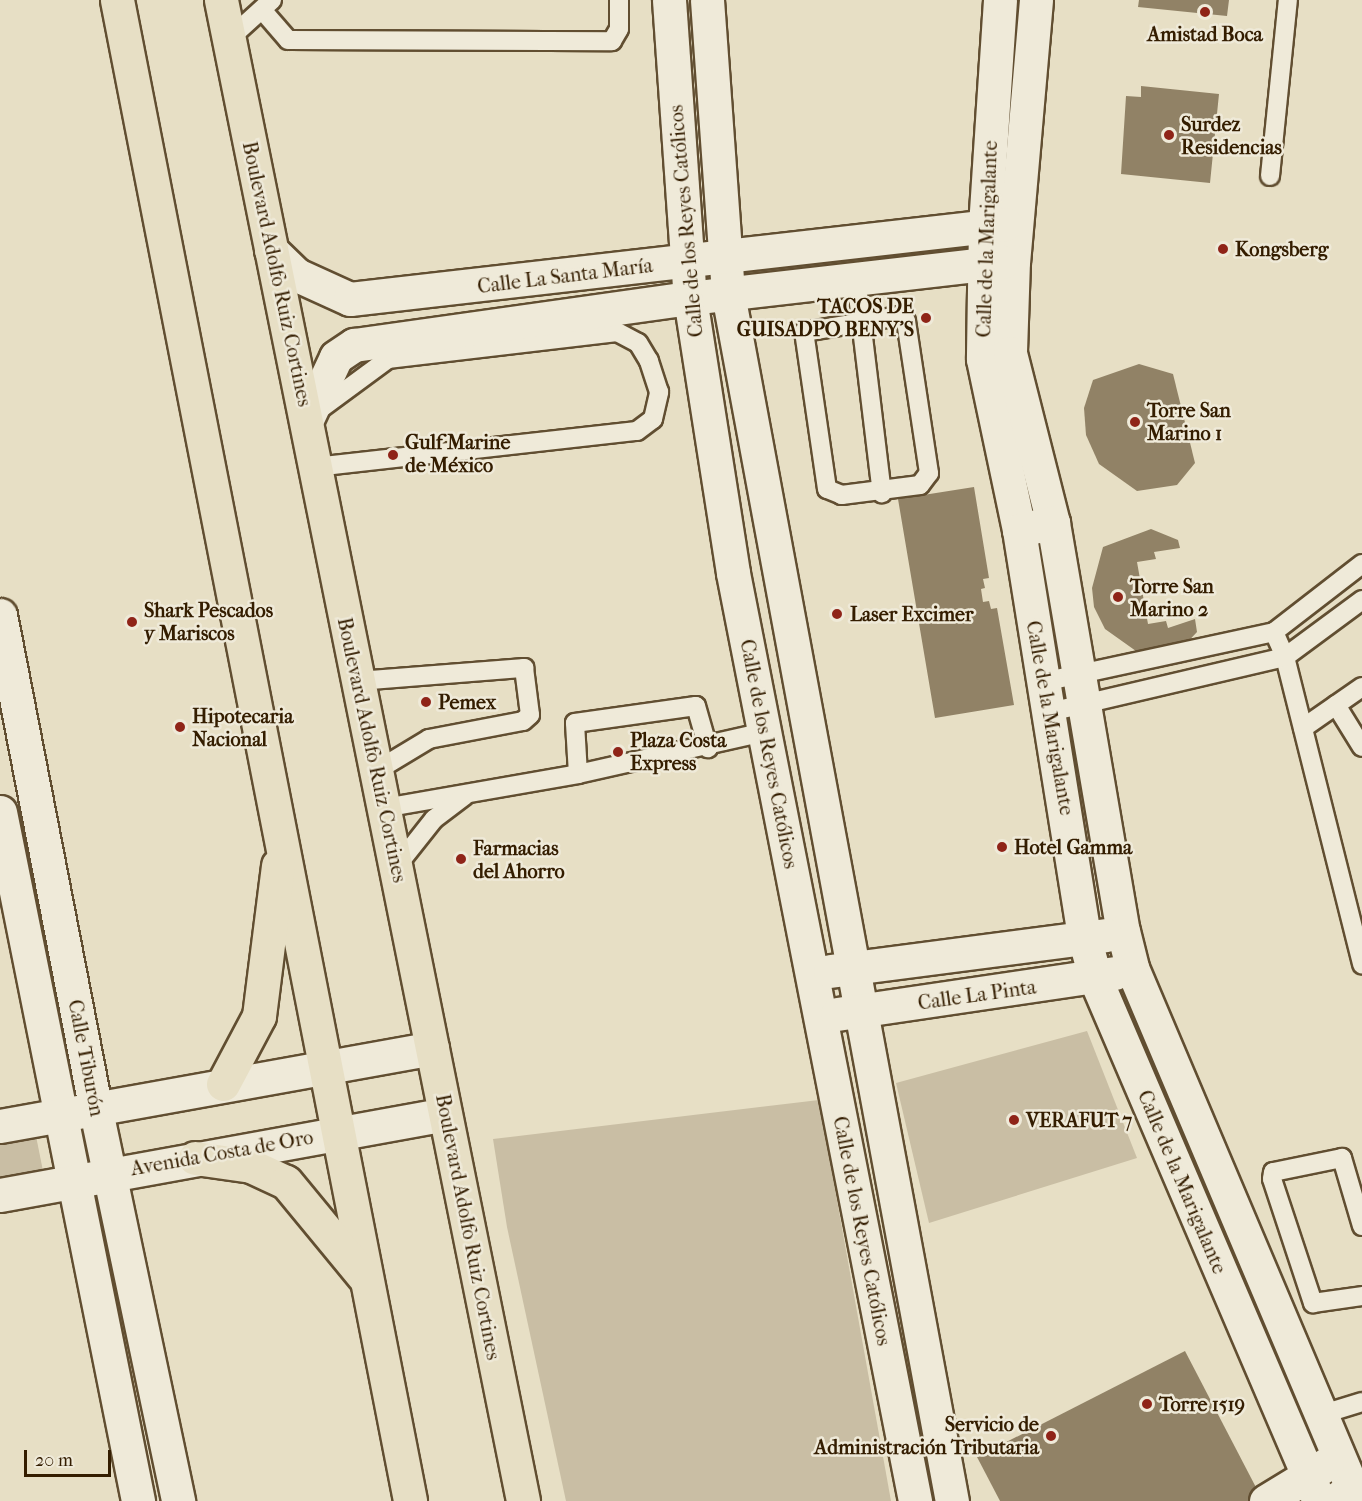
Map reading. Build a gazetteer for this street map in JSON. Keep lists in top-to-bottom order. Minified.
{"streets":{"main road":["Boulevard Adolfo Ruiz Cortines"],"street":["Calle de los Reyes Católicos","Calle de la Marigalante","Calle La Santa María","Calle La Pinta","Calle Tiburón","Avenida Costa de Oro"]},"crossings":[["Calle de los Reyes Católicos","Calle La Santa María"],["Calle de los Reyes Católicos","Calle La Pinta"],["Calle de la Marigalante","Calle La Santa María"],["Calle de la Marigalante","Calle La Pinta"],["Boulevard Adolfo Ruiz Cortines","Calle La Santa María"],["Boulevard Adolfo Ruiz Cortines","Avenida Costa de Oro"],["Calle Tiburón","Avenida Costa de Oro"]],"places":["Amistad Boca","Surdez Residencias","Kongsberg","TACOS DE GUISADPO BENY'S","Torre San Marino 1","Gulf Marine de México","Torre San Marino 2","Laser Excimer","Shark Pescados y Mariscos","Pemex","Hipotecaria Nacional","Plaza Costa Express","Hotel Gamma","Farmacias del Ahorro","VERAFUT 7","Torre 1519","Servicio de Administración Tributaria"],"scale_bar":"20 m"}
